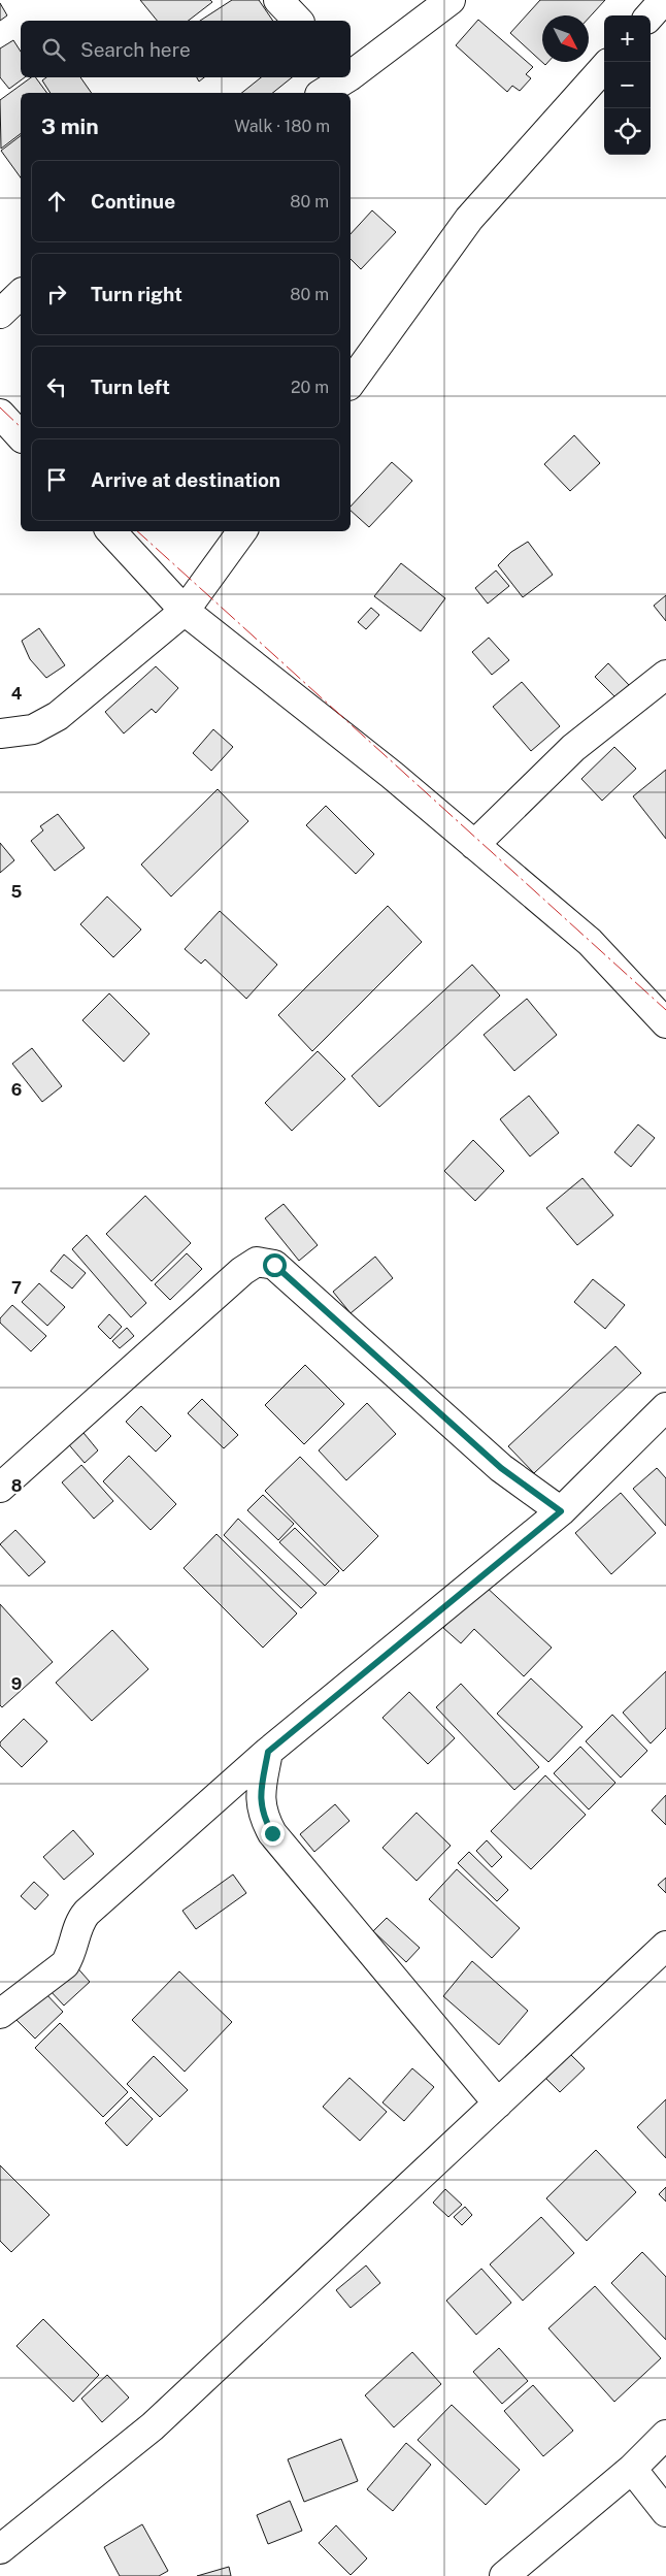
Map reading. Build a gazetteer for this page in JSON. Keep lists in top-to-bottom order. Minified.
{"north":"bottom right","page":{"map_buttons":["+","−"],"search":"Search here","heading":["3 min","Walk · 180 m"],"list":[["Continue","80 m"],["Turn right","80 m"],["Turn left","20 m"],"Arrive at destination"]},"grid":{"rows":["4","5","6","7","8","9"]}}
